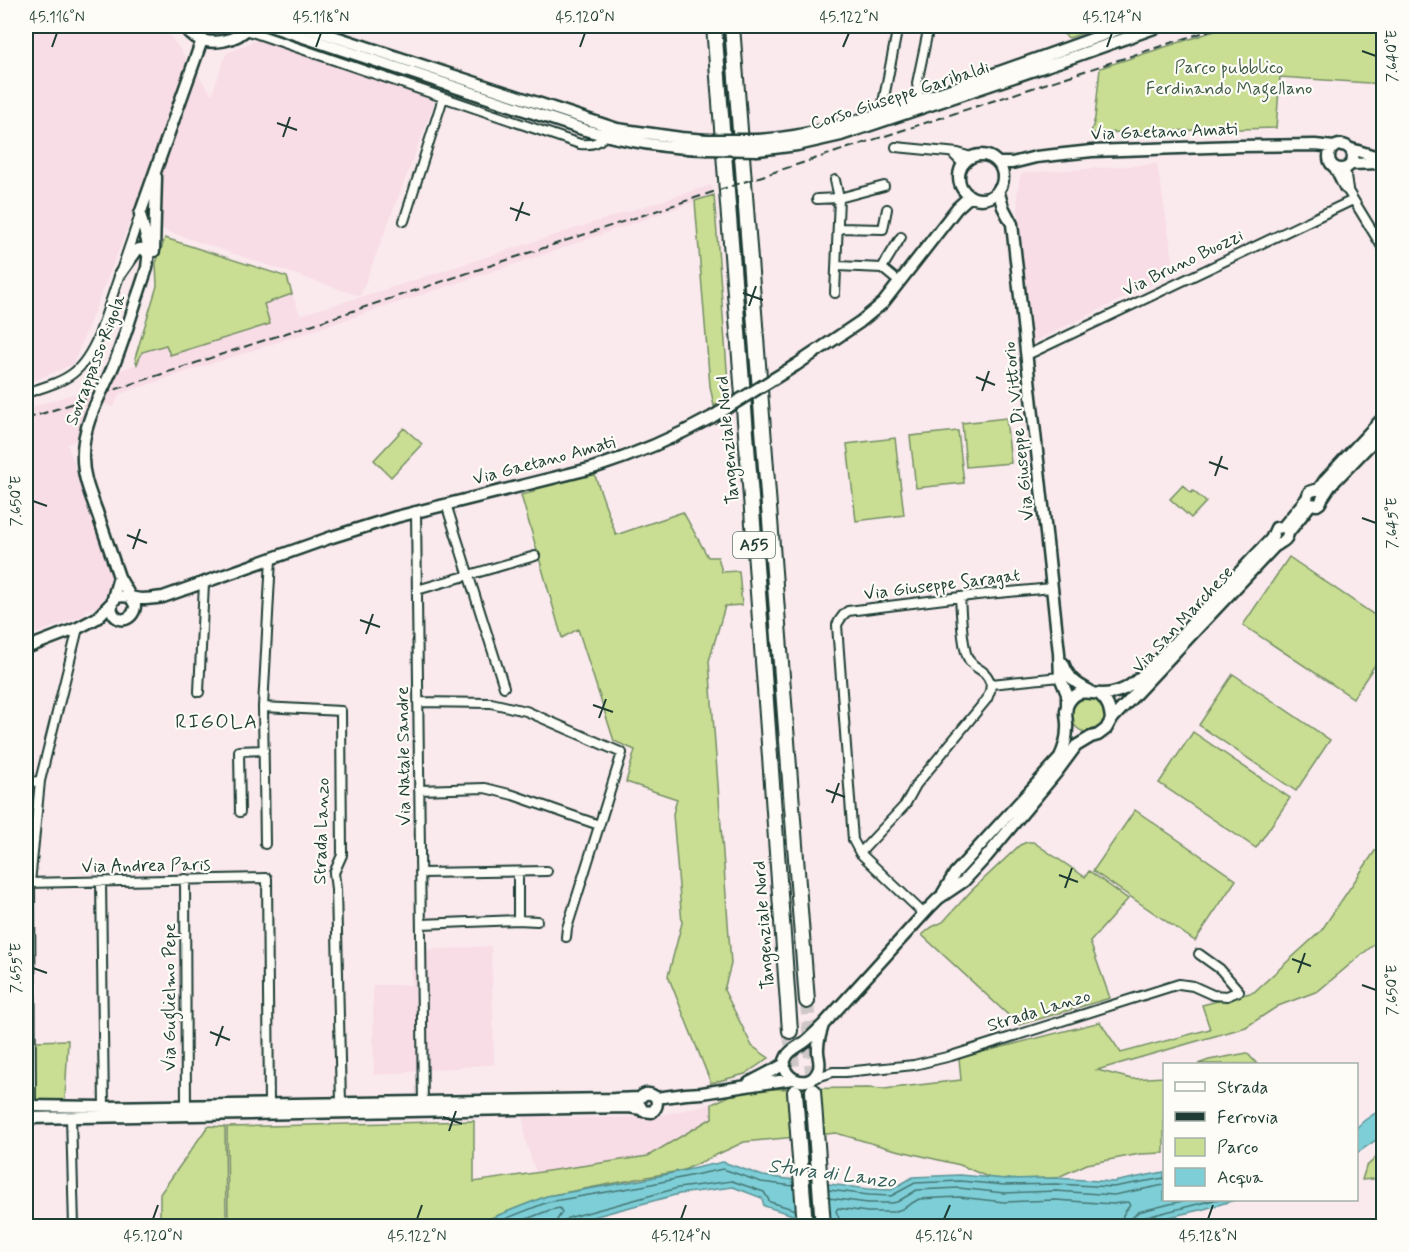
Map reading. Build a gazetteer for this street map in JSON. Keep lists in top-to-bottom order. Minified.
{"streets":{"highway":["Tangenziale Nord","A55"],"street":["Corso Giuseppe Garibaldi","Via Gaetano Amati","Via Bruno Buozzi","Sovrappasso Rigola","Via Giuseppe Di Vittorio","Via Giuseppe Saragat","Via San Marchese","Via Natale Sandre","Strada Lanzo","Via Andrea Paris","Via Guglielmo Pepe"]},"crossings":[["Via Gaetano Amati","Via Giuseppe Di Vittorio"],["Via Gaetano Amati","Via Natale Sandre"],["Via Bruno Buozzi","Via Giuseppe Di Vittorio"],["Via Giuseppe Di Vittorio","Via Giuseppe Saragat"],["Via Giuseppe Di Vittorio","Via San Marchese"],["Via Andrea Paris","Via Guglielmo Pepe"]],"districts":["RIGOLA"],"water":["Stura di Lanzo"],"parks":["Parco pubblico Ferdinando Magellano"],"legend":["Strada","Ferrovia","Parco","Acqua"],"coordinates":["45.116°N","45.118°N","45.120°N","45.122°N","45.124°N","7.640°E","7.650°E","7.645°E","7.655°E","45.126°N","45.128°N"]}
